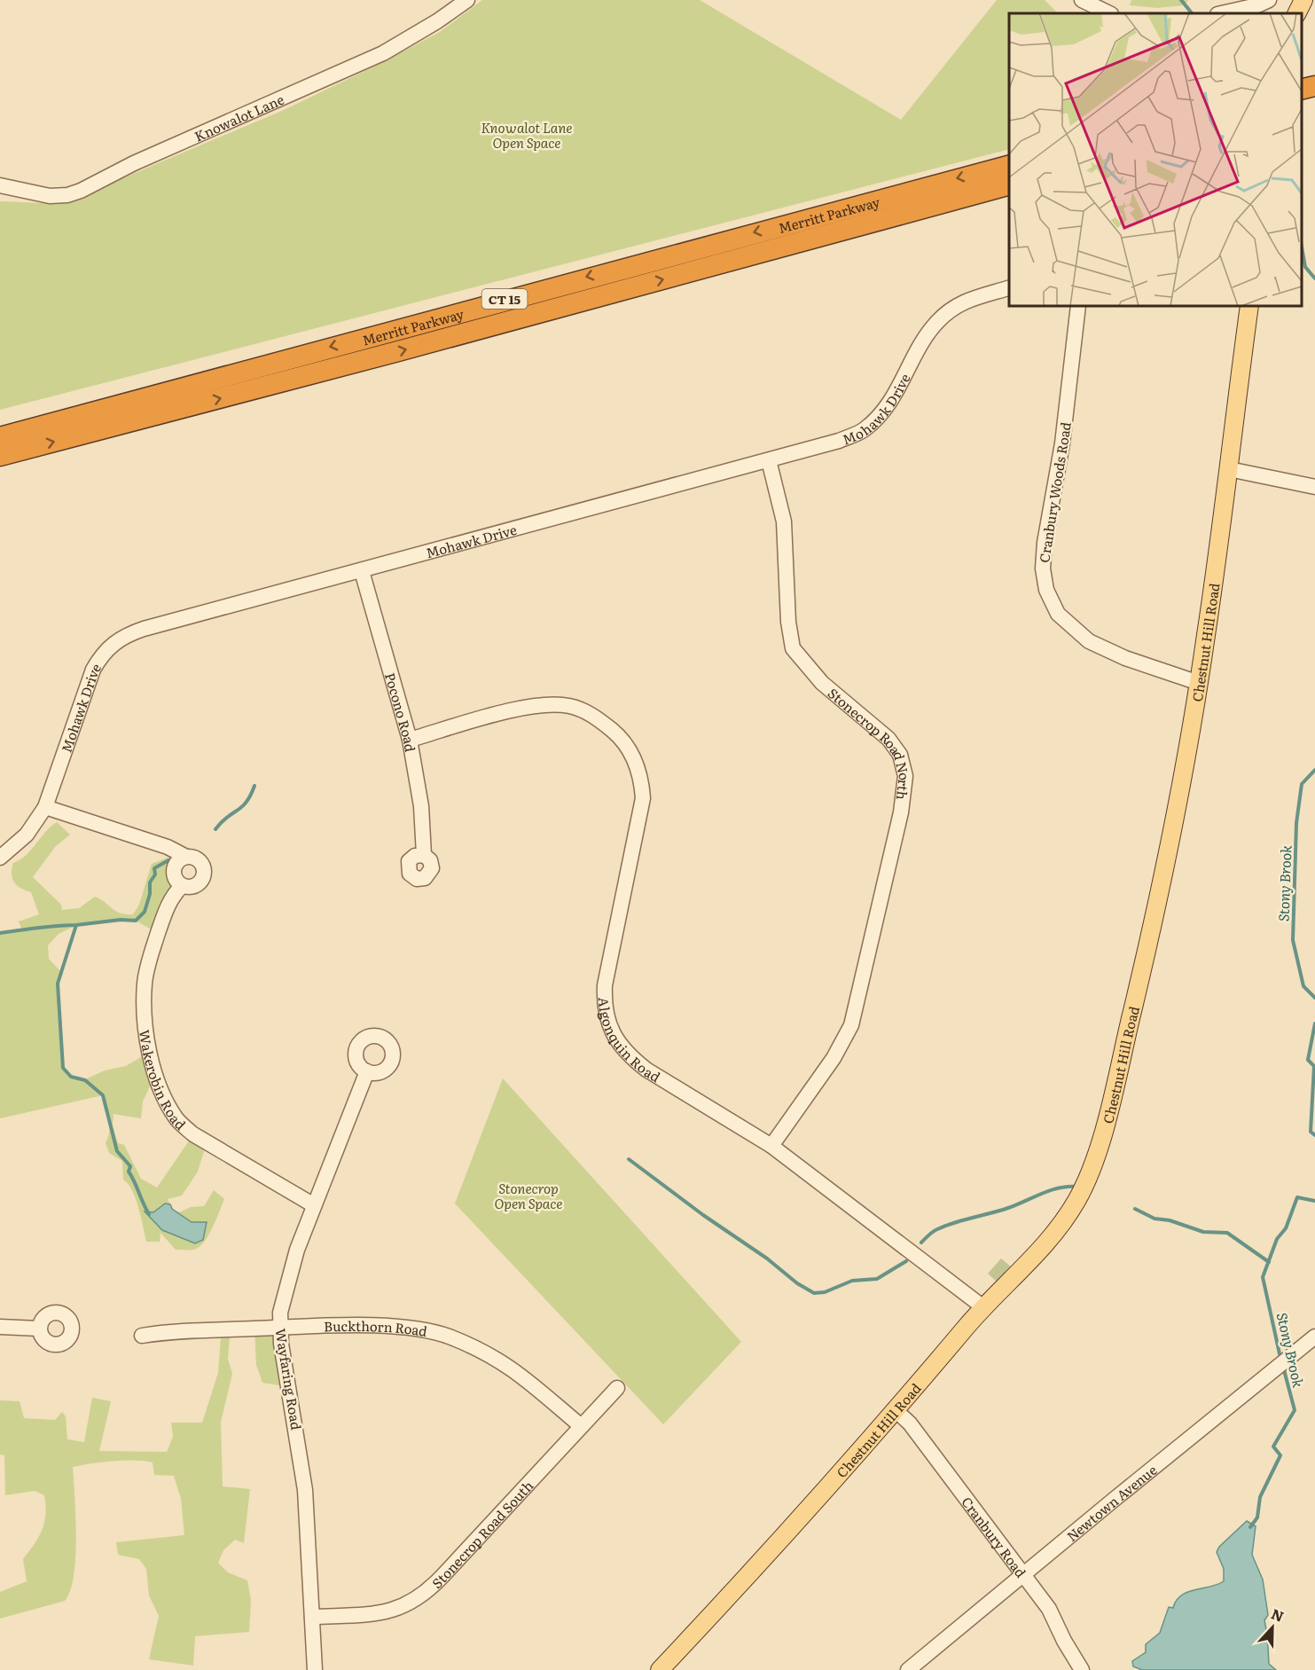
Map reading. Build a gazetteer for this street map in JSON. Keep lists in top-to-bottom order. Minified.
{"streets":{"highway":["Merritt Parkway","CT 15"],"main road":["Chestnut Hill Road"],"street":["Knowalot Lane","Mohawk Drive","Cranbury Woods Road","Pocono Road","Stonecrop Road North","Algonquin Road","Wakerobin Road","Buckthorn Road","Wayfaring Road","Newtown Avenue","Stonecrop Road South","Cranbury Road"]},"crossings":[["Mohawk Drive","Pocono Road"],["Mohawk Drive","Stonecrop Road North"],["Cranbury Woods Road","Chestnut Hill Road"],["Chestnut Hill Road","Algonquin Road"],["Chestnut Hill Road","Cranbury Road"],["Pocono Road","Algonquin Road"],["Stonecrop Road North","Algonquin Road"],["Wakerobin Road","Wayfaring Road"],["Buckthorn Road","Wayfaring Road"],["Buckthorn Road","Stonecrop Road South"],["Wayfaring Road","Stonecrop Road South"],["Newtown Avenue","Cranbury Road"]],"water":["Stony Brook"],"parks":["Knowalot Lane Open Space","Stonecrop Open Space"],"north":"top"}
